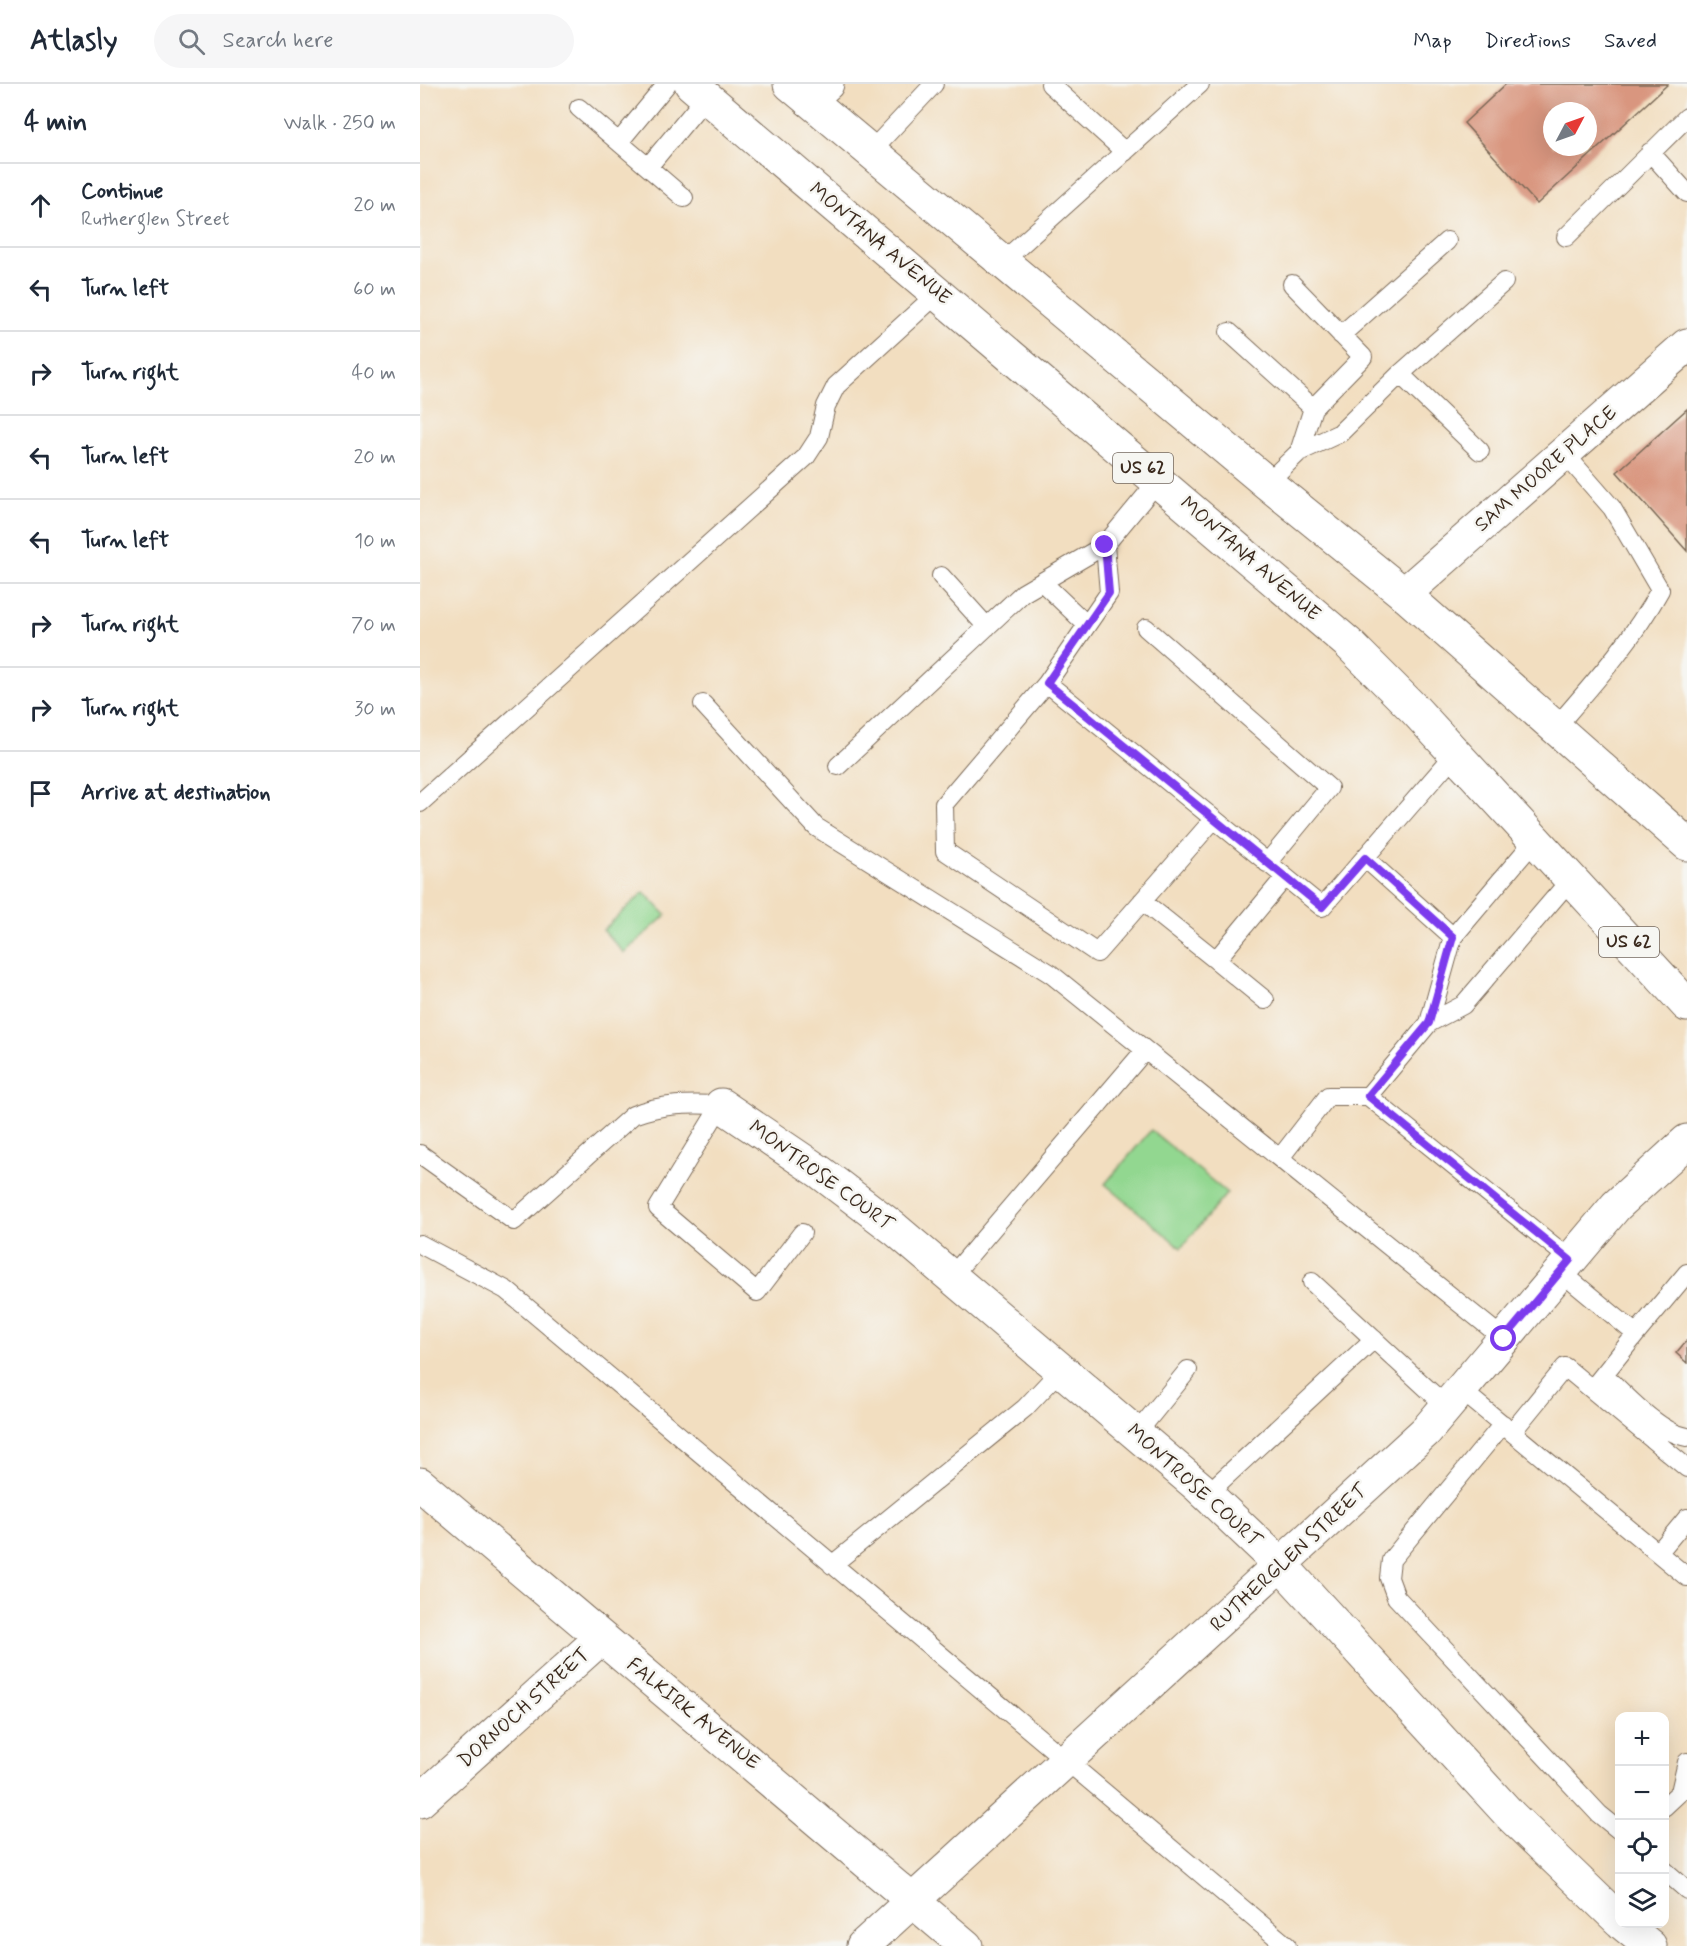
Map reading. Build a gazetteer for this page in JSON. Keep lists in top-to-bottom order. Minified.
{"streets":{"main road":["MONTANA AVENUE","US 62","SAM MOORE PLACE","MONTROSE COURT","RUTHERGLEN STREET","DORNOCH STREET","FALKIRK AVENUE"]},"crossings":[["MONTROSE COURT","RUTHERGLEN STREET"],["RUTHERGLEN STREET","FALKIRK AVENUE"],["DORNOCH STREET","FALKIRK AVENUE"]],"north":"top right","page":{"header":"Atlasly","search":"Search here","nav":["Map","Directions","Saved"],"heading":["4 min","Walk · 250 m"],"list":[["Continue","Rutherglen Street","20 m"],["Turn left","60 m"],["Turn right","40 m"],["Turn left","20 m"],["Turn left","10 m"],["Turn right","70 m"],["Turn right","30 m"],"Arrive at destination"],"map_buttons":["+","−"]}}
